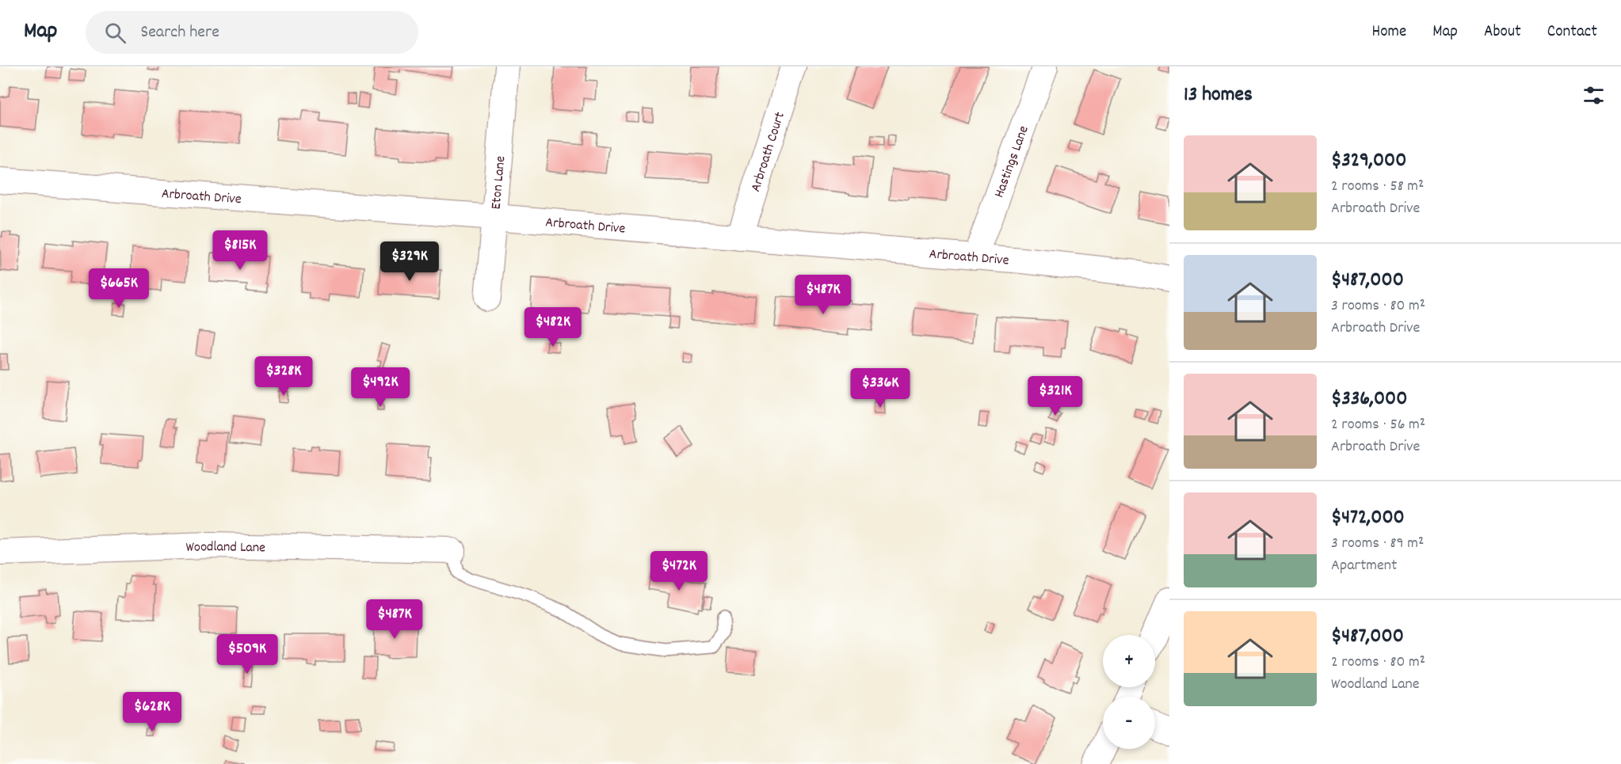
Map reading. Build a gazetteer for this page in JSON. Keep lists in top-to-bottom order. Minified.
{"streets":{"street":["Arbroath Court","Hastings Lane","Eton Lane","Arbroath Drive","Woodland Lane"]},"crossings":[["Arbroath Court","Arbroath Drive"],["Hastings Lane","Arbroath Drive"],["Eton Lane","Arbroath Drive"]],"page":{"header":"Map","search":"Search here","nav":["Home","Map","About","Contact"],"heading":"13 homes","list":[{"name":"$329,000","note":"2 rooms · 58 m² · Arbroath Drive"},{"name":"$487,000","note":"3 rooms · 80 m² · Arbroath Drive"},{"name":"$336,000","note":"2 rooms · 56 m² · Arbroath Drive"},{"name":"$472,000","note":"3 rooms · 89 m² · Apartment"},{"name":"$487,000","note":"2 rooms · 80 m² · Woodland Lane"}],"price":["$815K","$329K","$665K","$487K","$482K","$328K","$492K","$336K","$321K","$472K","$487K","$509K","$628K"],"map_buttons":["+","−"]}}
